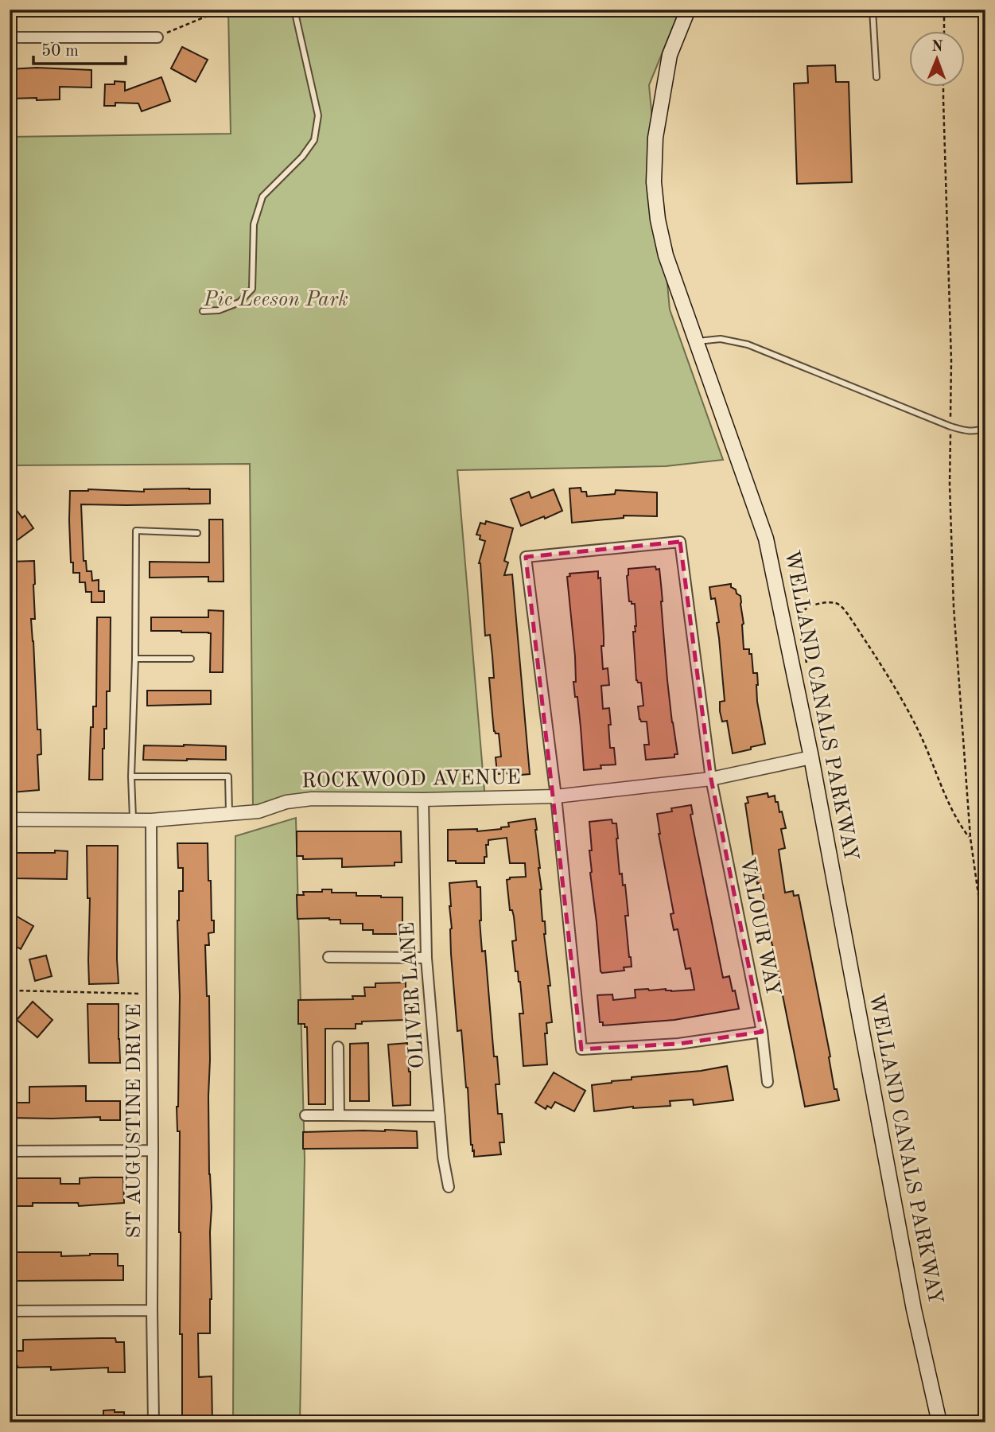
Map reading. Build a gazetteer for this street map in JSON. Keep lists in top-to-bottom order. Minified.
{"streets":{"main road":["WELLAND CANALS PARKWAY"],"street":["ROCKWOOD AVENUE","VALOUR WAY","OLIVER LANE","ST AUGUSTINE DRIVE"]},"crossings":[["WELLAND CANALS PARKWAY","ROCKWOOD AVENUE"],["ROCKWOOD AVENUE","VALOUR WAY"],["ROCKWOOD AVENUE","OLIVER LANE"],["ROCKWOOD AVENUE","ST AUGUSTINE DRIVE"]],"parks":["Pic Leeson Park"],"scale_bar":"50 m","north":"top"}
